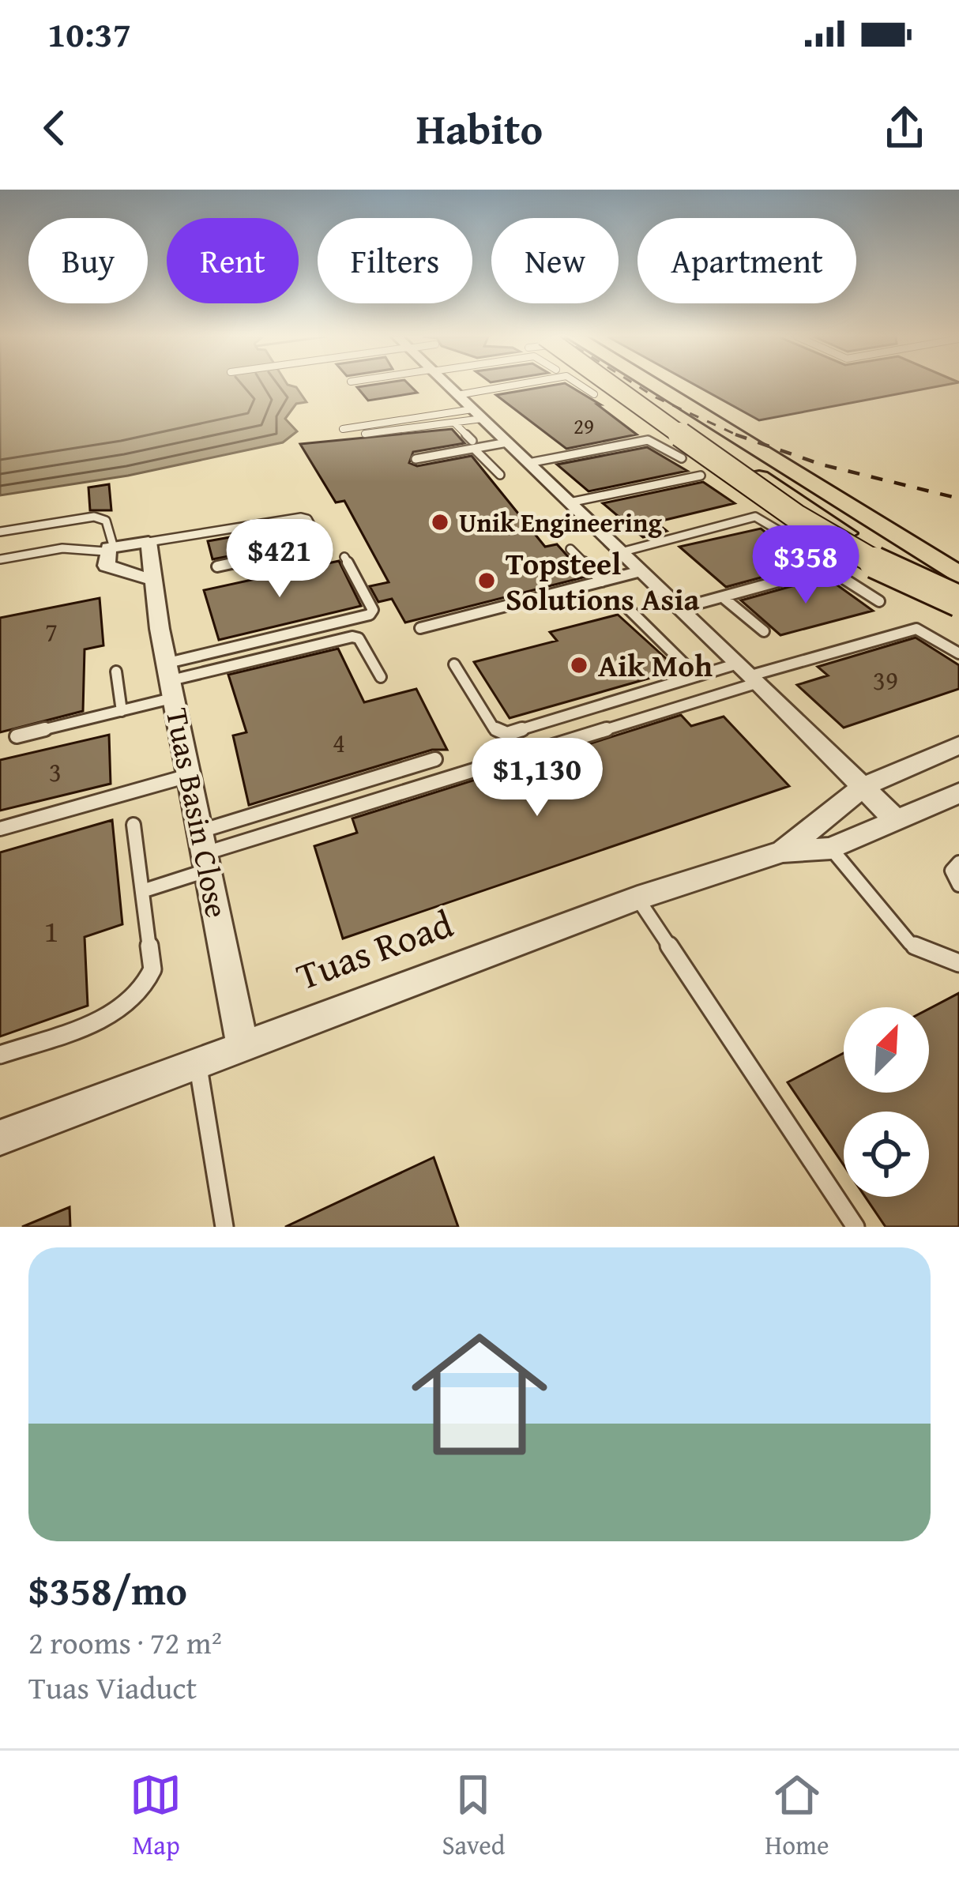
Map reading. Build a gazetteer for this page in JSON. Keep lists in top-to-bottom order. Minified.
{"streets":{"street":["Tuas Basin Close","Tuas Road"]},"crossings":[["Tuas Basin Close","Tuas Road"]],"places":["Unik Engineering","Topsteel Solutions Asia","Aik Moh"],"house_numbers":["29","7","39","4","3","1"],"north":"top right","page":{"status":"10:37","header":"Habito","chip":["Buy","Rent","Filters","New","Apartment"],"price":["$421","$358","$1,130"],"list":[{"name":"$358/mo","note":"2 rooms · 72 m² · Tuas Viaduct"}],"tabs":["Map","Saved","Home"]}}
